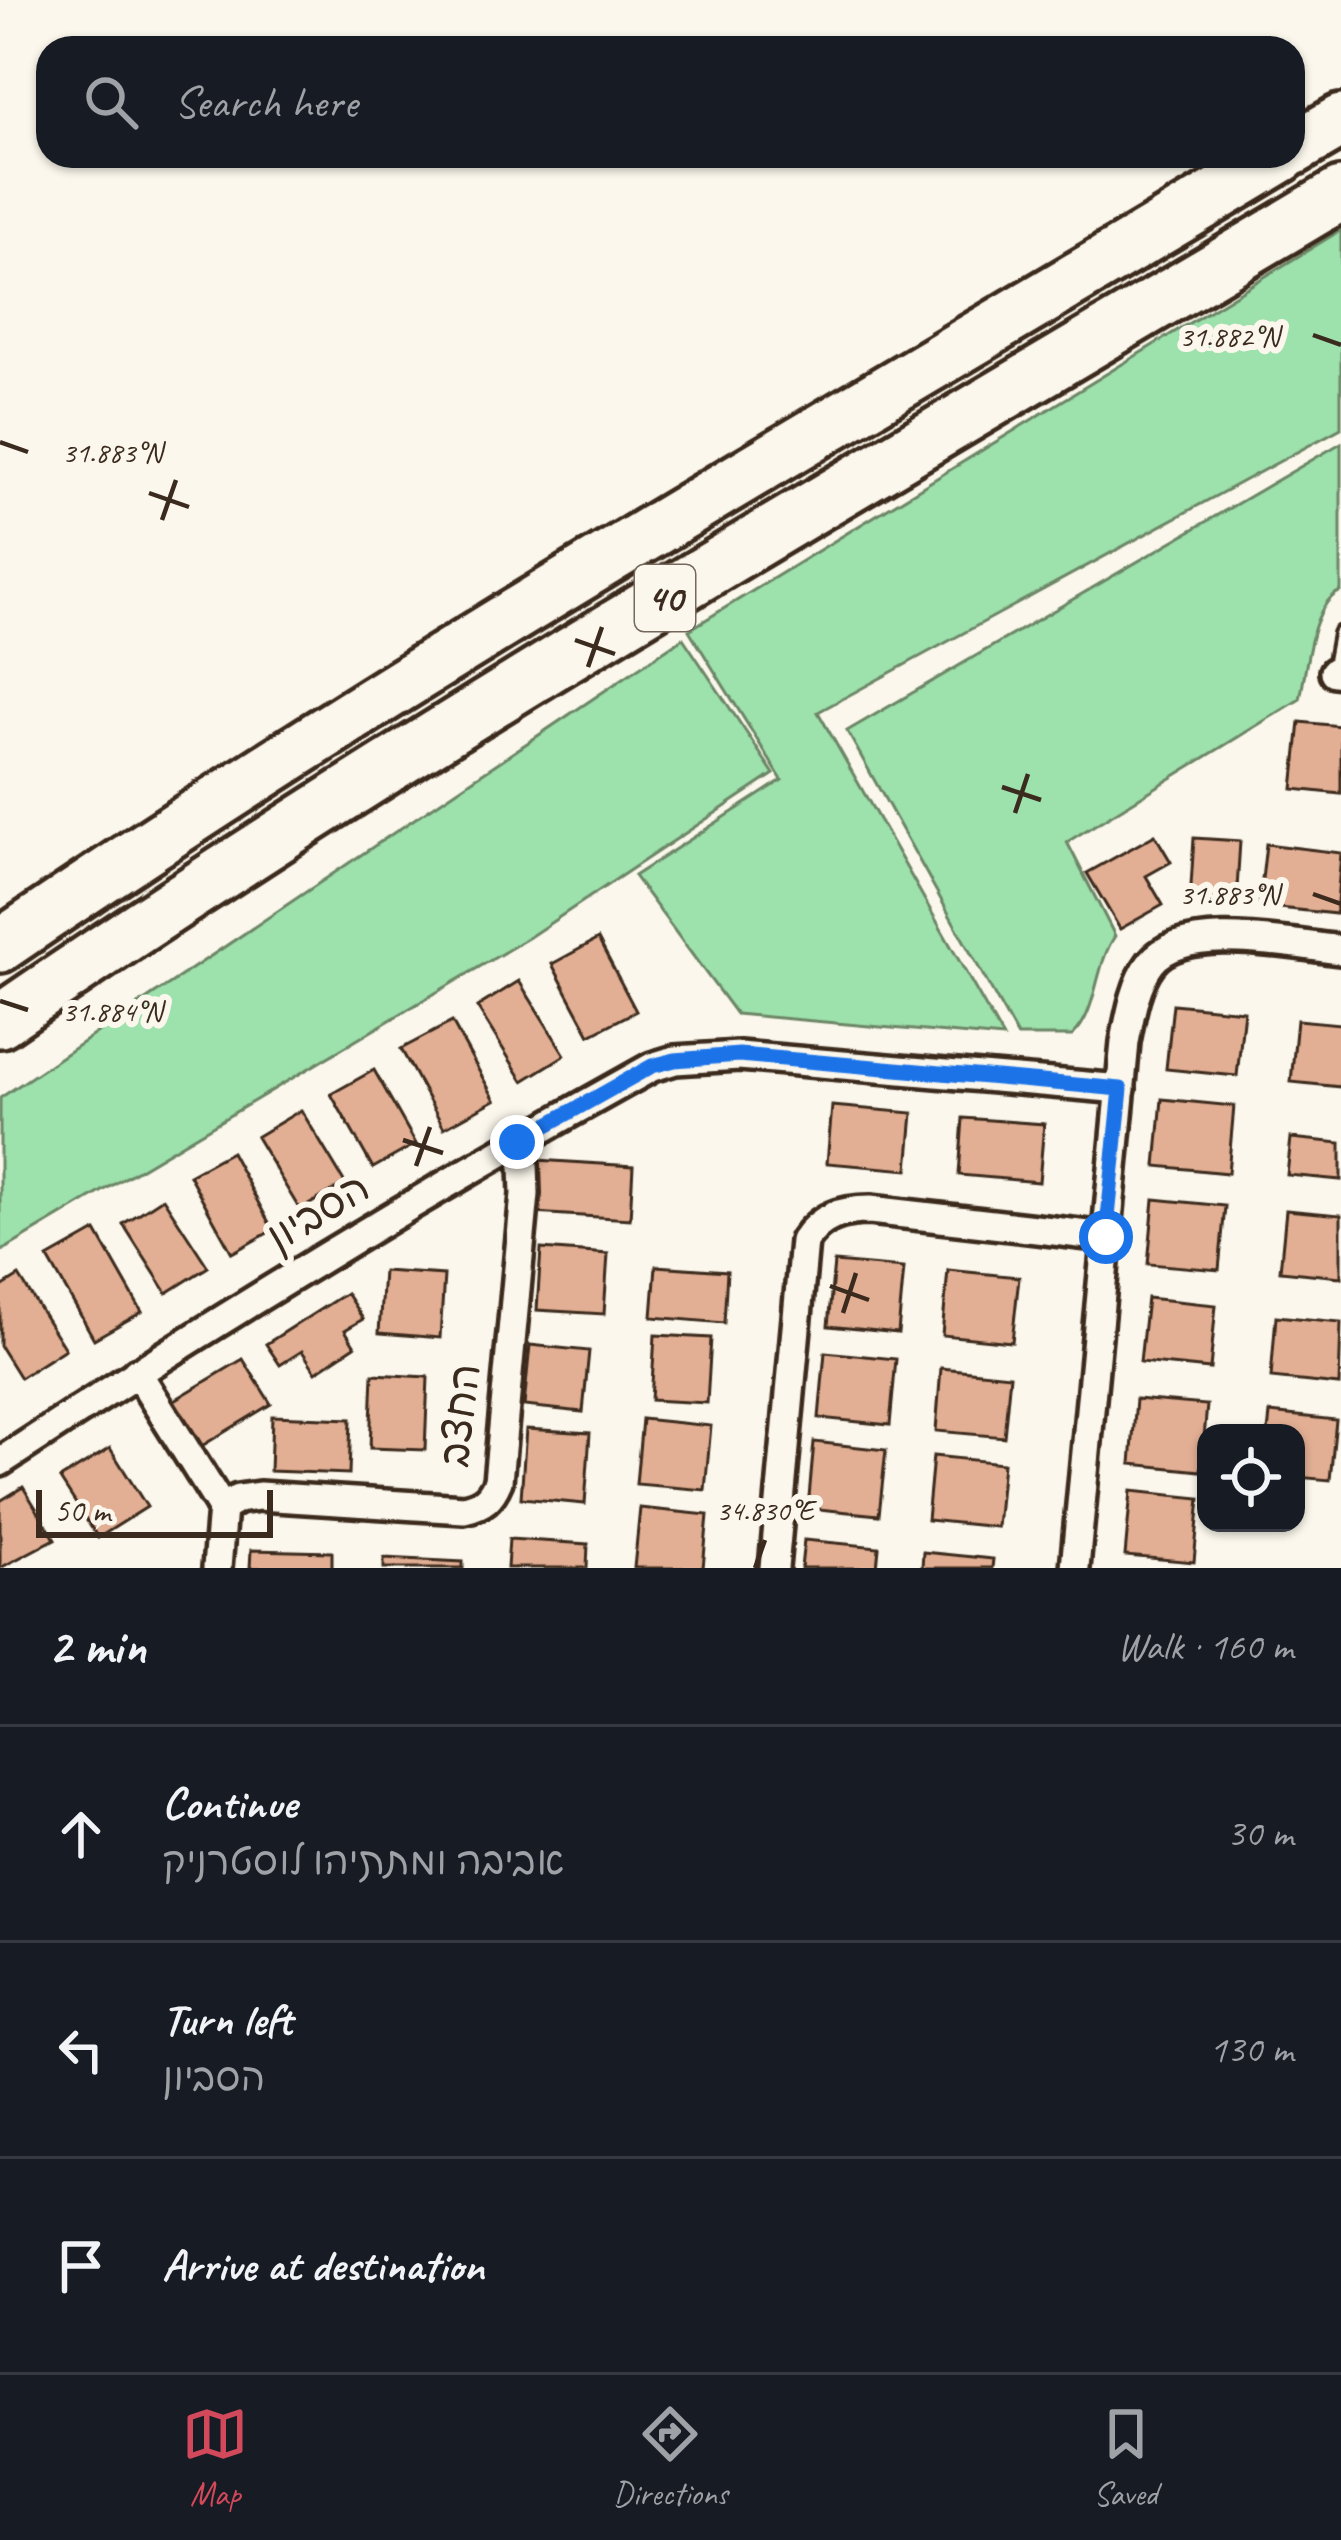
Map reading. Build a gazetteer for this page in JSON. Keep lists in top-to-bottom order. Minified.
{"streets":{"highway":["40"],"street":["הסביון","החצב"]},"crossings":[["הסביון","החצב"]],"scale_bar":"50 m","page":{"search":"Search here","scale":"50 m","heading":["2 min","Walk · 160 m"],"list":[["Continue","אביבה ומתתיהו לוסטרניק","30 m"],["Turn left","הסביון","130 m"],"Arrive at destination"],"nav":["Map","Directions","Saved"]},"coordinates":["31.882°N","31.883°N","31.884°N","34.830°E"]}
